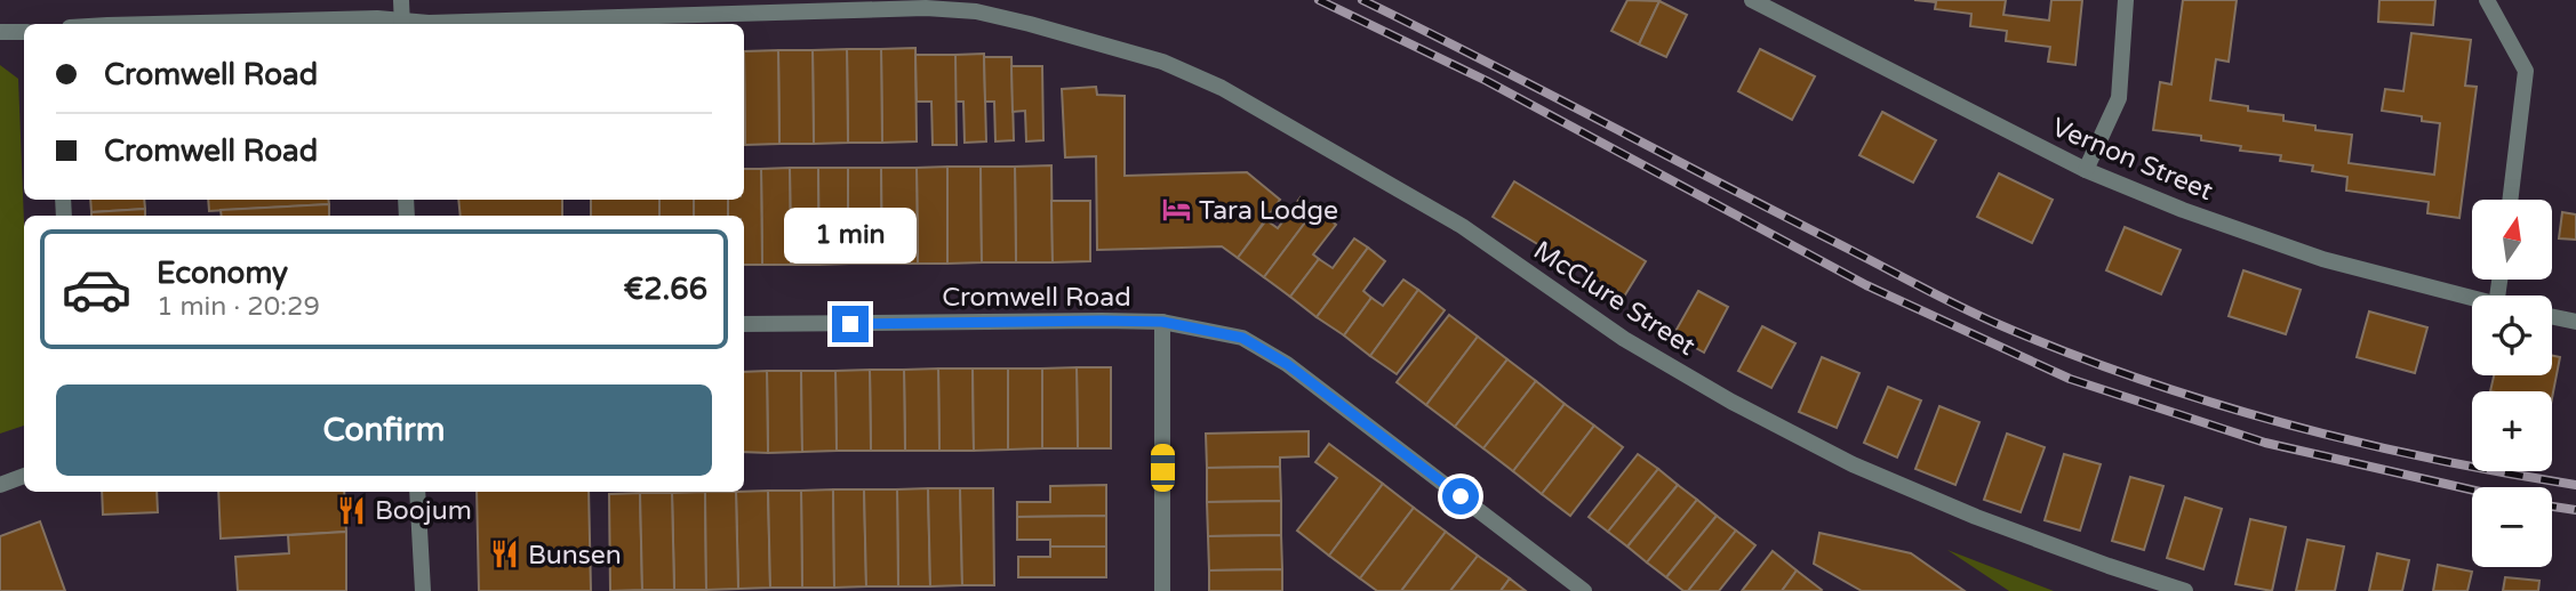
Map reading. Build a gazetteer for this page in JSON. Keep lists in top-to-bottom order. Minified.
{"streets":{"street":["Vernon Street","Cromwell Road","McClure Street"]},"places":{"hotel":["Tara Lodge"],"restaurant":["Boojum","Bunsen"]},"north":"top","page":{"banner":["Cromwell Road","Cromwell Road"],"map_buttons":["+","−"],"bubble":"1 min","list":[{"name":"Economy","note":"1 min · 20:29","value":"€2.66"}],"buttons":"Confirm"}}
